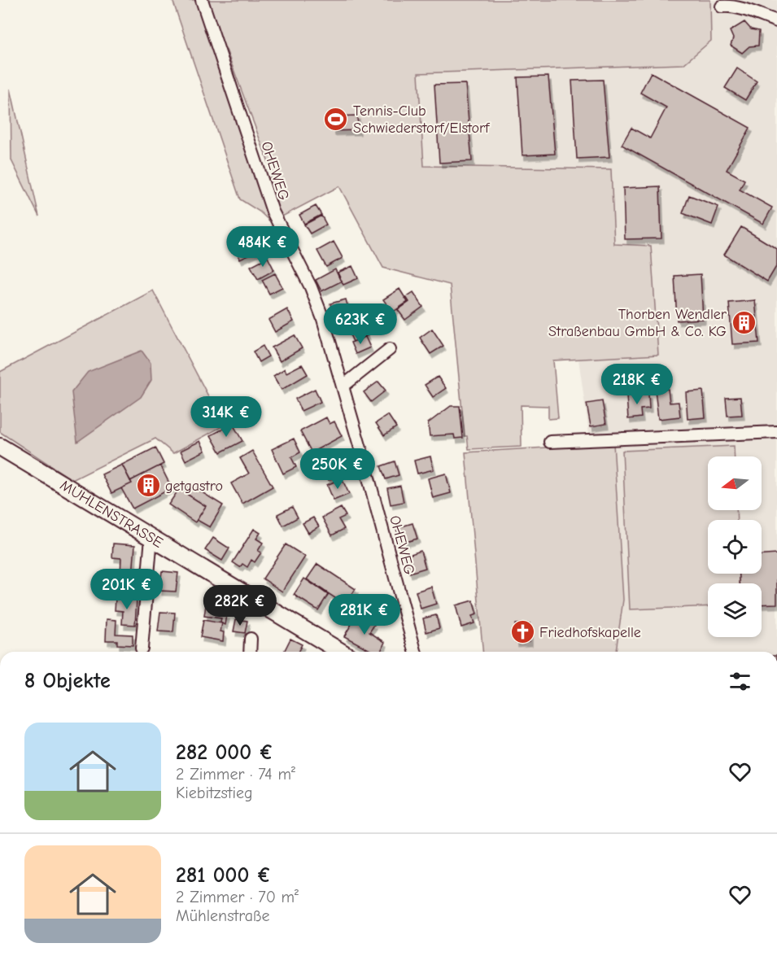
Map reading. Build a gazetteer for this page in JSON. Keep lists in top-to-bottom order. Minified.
{"streets":{"main road":["MÜHLENSTRASSE"],"street":["OHEWEG"]},"places":{"sports":["Tennis-Club Schwiederstorf/Elstorf"],"building":["Thorben Wendler Straßenbau GmbH & Co. KG","getgastro"],"church":["Friedhofskapelle"]},"north":"left","page":{"price":["484K €","623K €","218K €","314K €","250K €","201K €","282K €","281K €"],"heading":"8 Objekte","list":[{"name":"282 000 €","note":"2 Zimmer · 74 m² · Kiebitzstieg"},{"name":"281 000 €","note":"2 Zimmer · 70 m² · Mühlenstraße"}]}}
